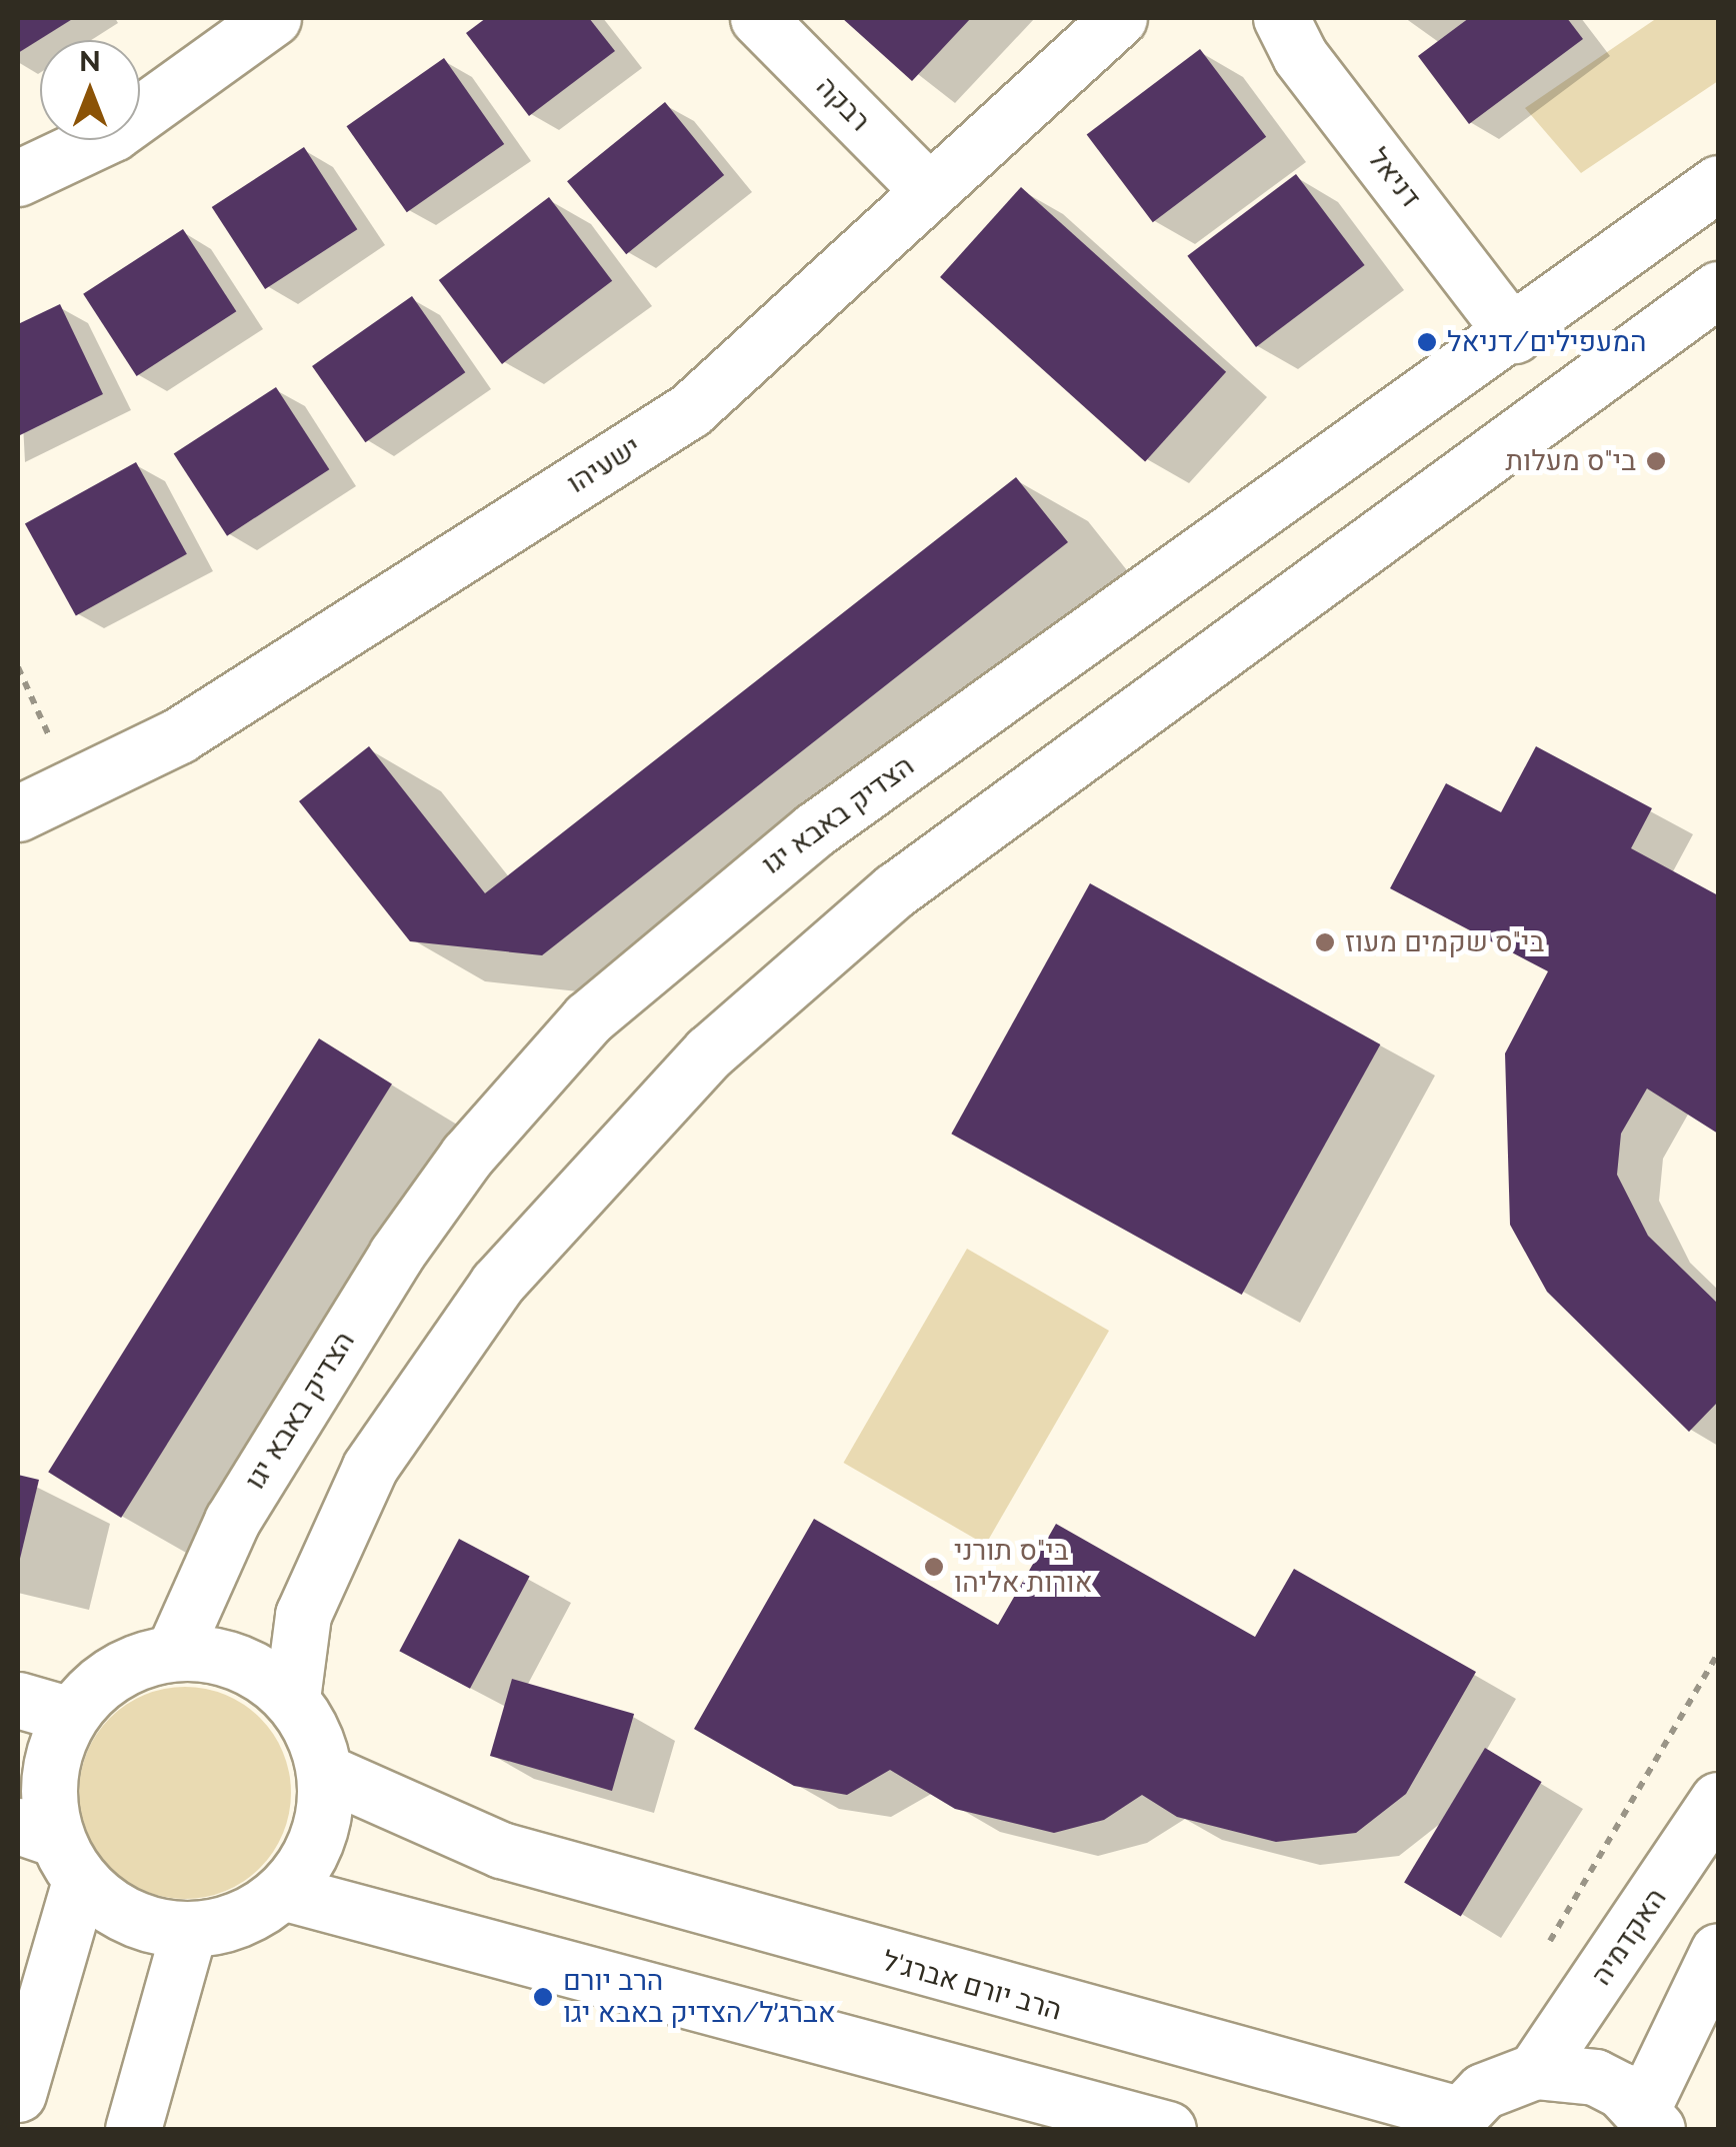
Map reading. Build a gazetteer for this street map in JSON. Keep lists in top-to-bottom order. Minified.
{"streets":{"main road":["רבקה","דניאל","ישעיהו","הצדיק באבא יגו","האקדמיה","הרב יורם אברג'ל"]},"crossings":[["רבקה","ישעיהו"],["דניאל","הצדיק באבא יגו"],["הצדיק באבא יגו","הרב יורם אברג'ל"]],"places":["המעפילים/דניאל","בי\"ס מעלות","בי\"ס שקמים מעוז","בי\"ס תורני אורות אליהו","הרב יורם אברג׳ל/הצדיק באבא יגו"],"north":"top"}
